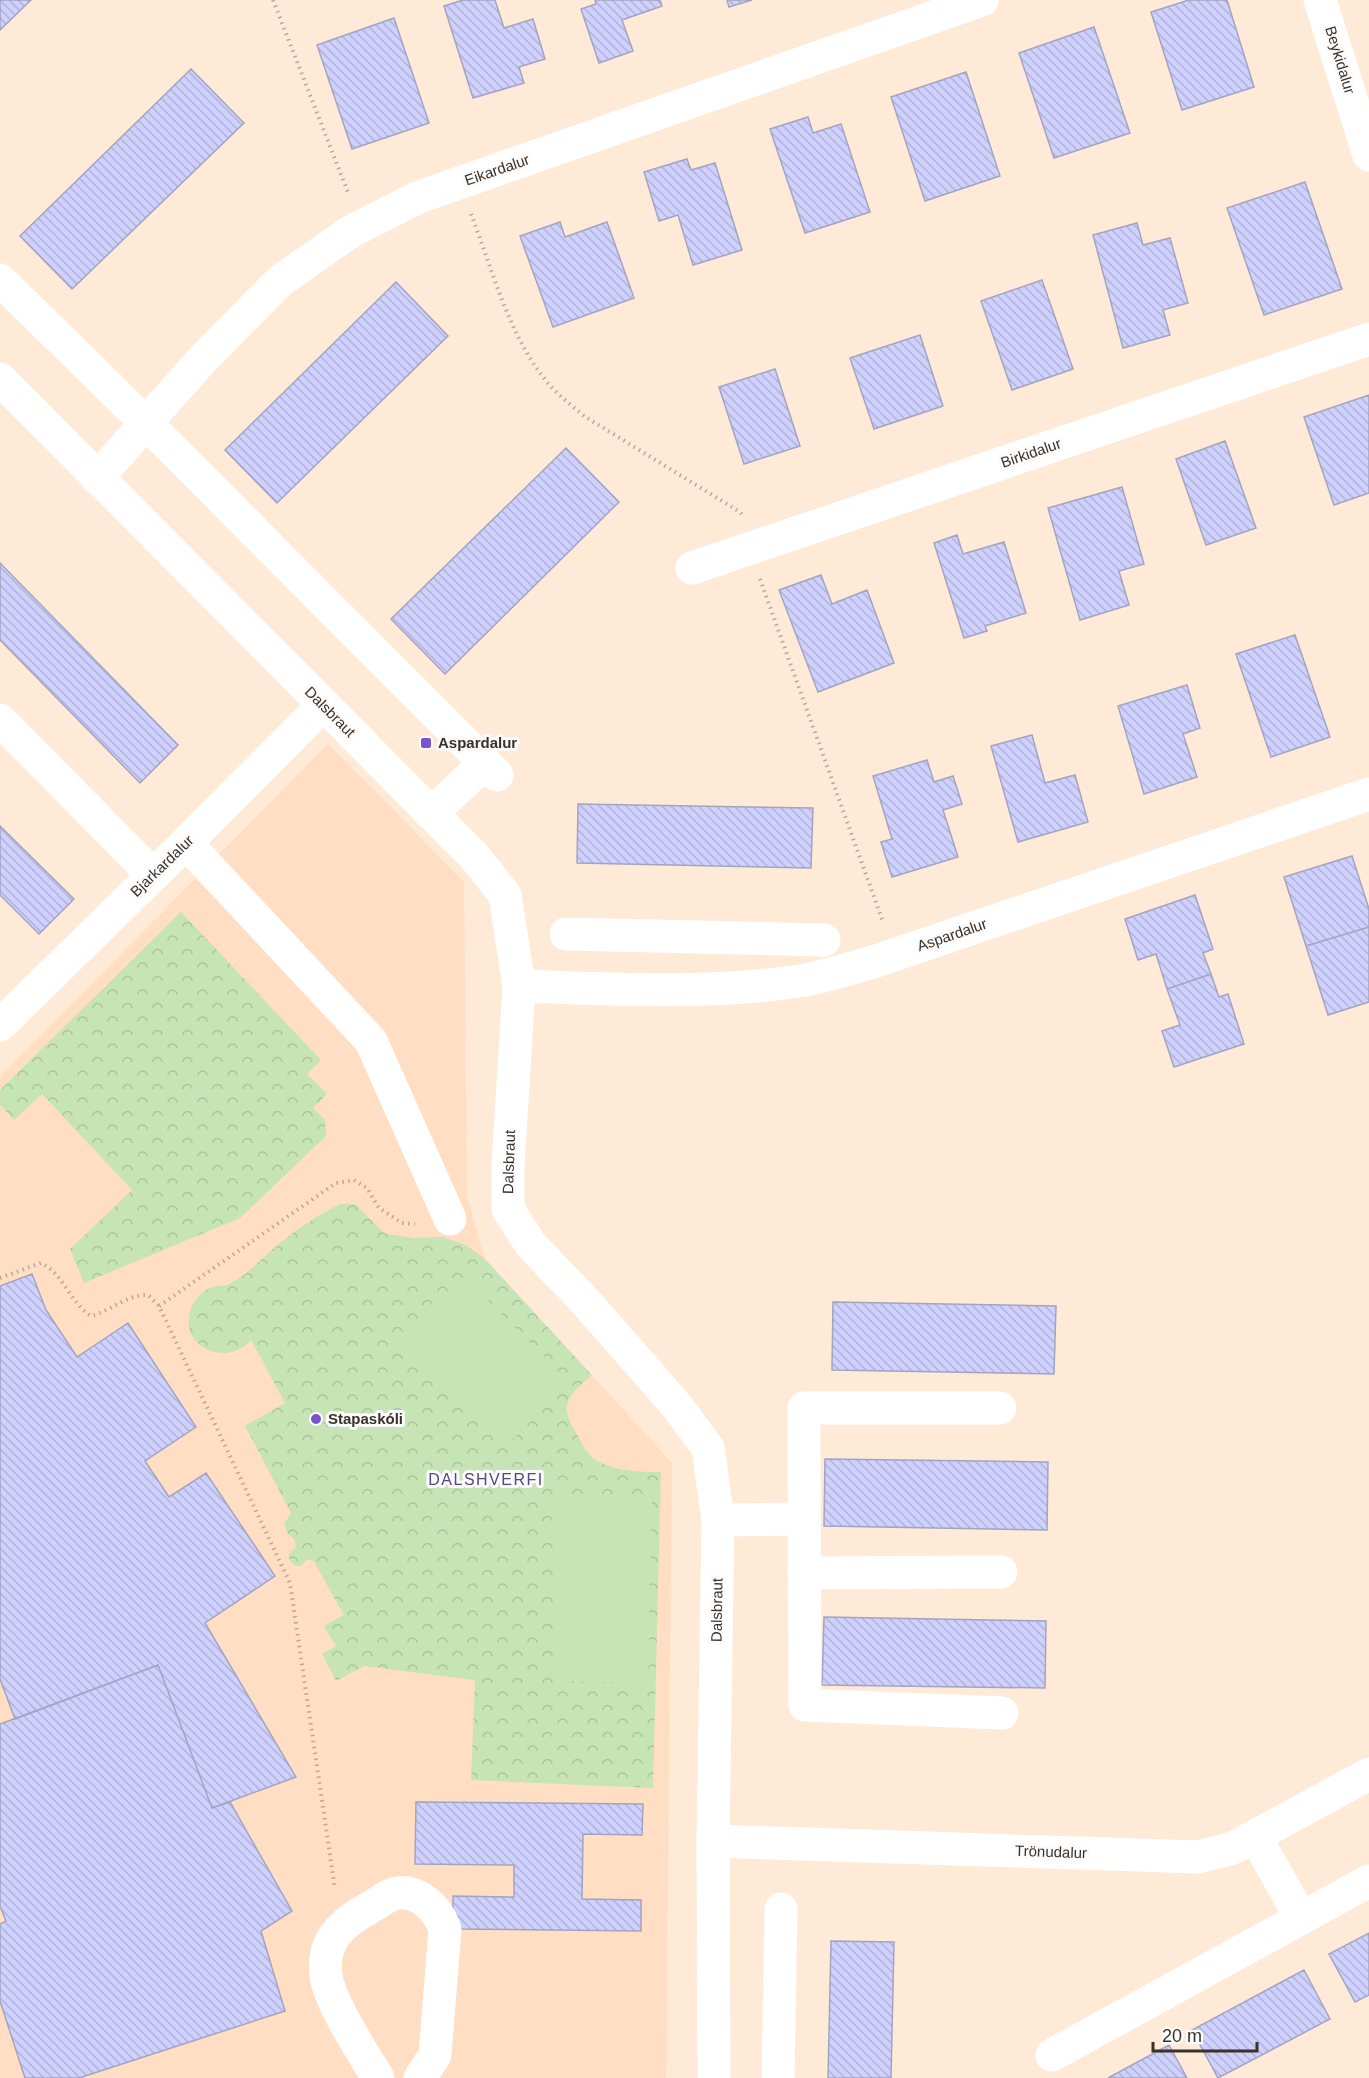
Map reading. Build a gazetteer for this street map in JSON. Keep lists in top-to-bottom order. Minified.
{"streets":{"street":["Beykidalur","Eikardalur","Birkidalur","Dalsbraut","Bjarkardalur","Aspardalur","Trönudalur"]},"crossings":[["Eikardalur","Dalsbraut"],["Dalsbraut","Bjarkardalur"],["Dalsbraut","Aspardalur"],["Dalsbraut","Trönudalur"]],"districts":["DALSHVERFI"],"places":{"transit":["Aspardalur"],"other":["Stapaskóli"]},"scale_bar":"20 m"}
